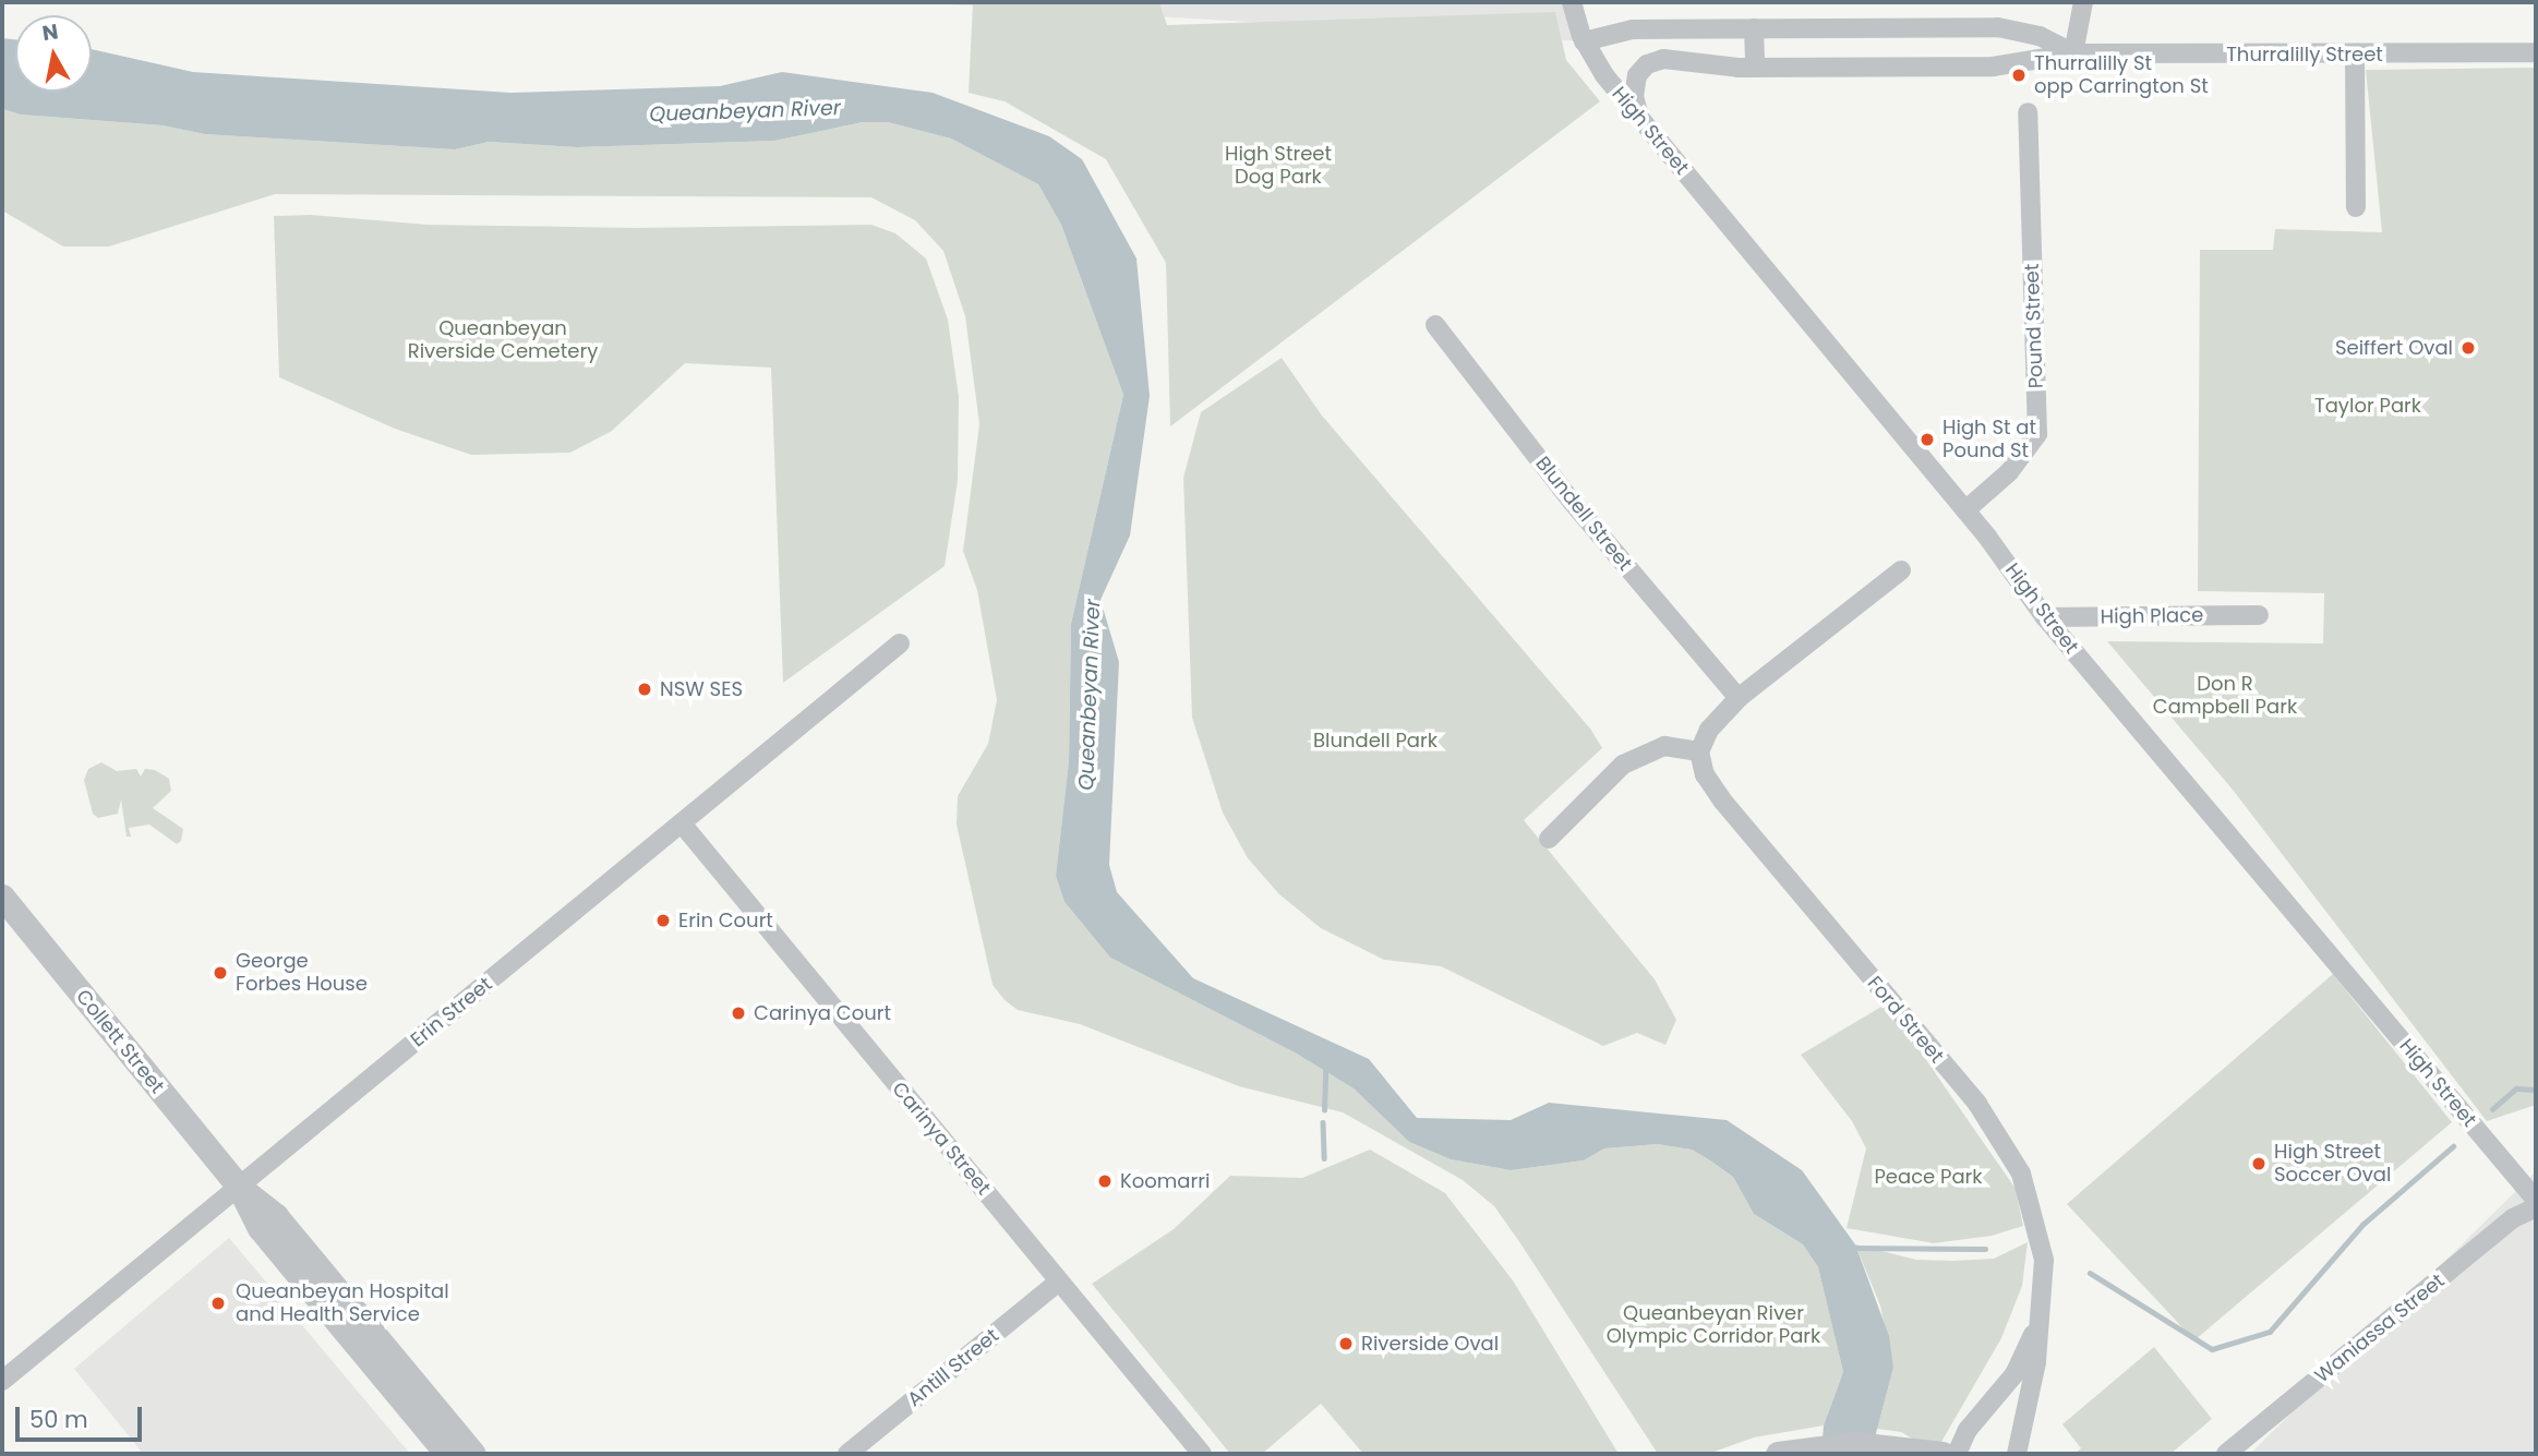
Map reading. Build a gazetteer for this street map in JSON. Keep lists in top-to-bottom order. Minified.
{"streets":{"street":["Thurralilly Street","High Street","Pound Street","Blundell Street","High Place","Erin Street","Ford Street","Collett Street","Carinya Street","Waniassa Street","Antill Street"]},"crossings":[["Thurralilly Street","High Street"],["High Street","Pound Street"],["High Street","High Place"],["Erin Street","Collett Street"],["Erin Street","Carinya Street"],["Carinya Street","Antill Street"]],"water":["Queanbeyan River"],"parks":["High Street Dog Park","Queanbeyan Riverside Cemetery","Taylor Park","Don R Campbell Park","Blundell Park","Peace Park","Queanbeyan River Olympic Corridor Park"],"places":["Thurralilly St opp Carrington St","Seiffert Oval","High St at Pound St","NSW SES","Erin Court","George Forbes House","Carinya Court","High Street Soccer Oval","Koomarri","Queanbeyan Hospital and Health Service","Riverside Oval"],"scale_bar":"50 m","north":"top"}
